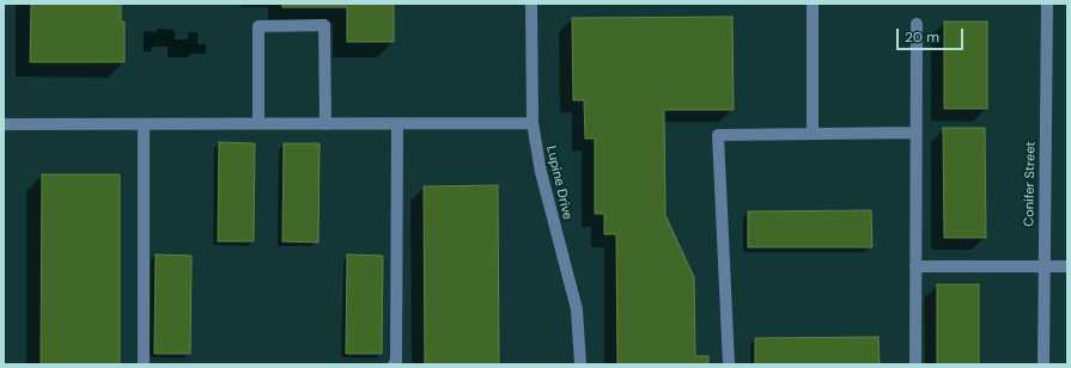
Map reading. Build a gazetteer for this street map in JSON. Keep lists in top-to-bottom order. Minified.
{"streets":{"street":["Lupine Drive","Conifer Street"]},"scale_bar":"20 m"}
